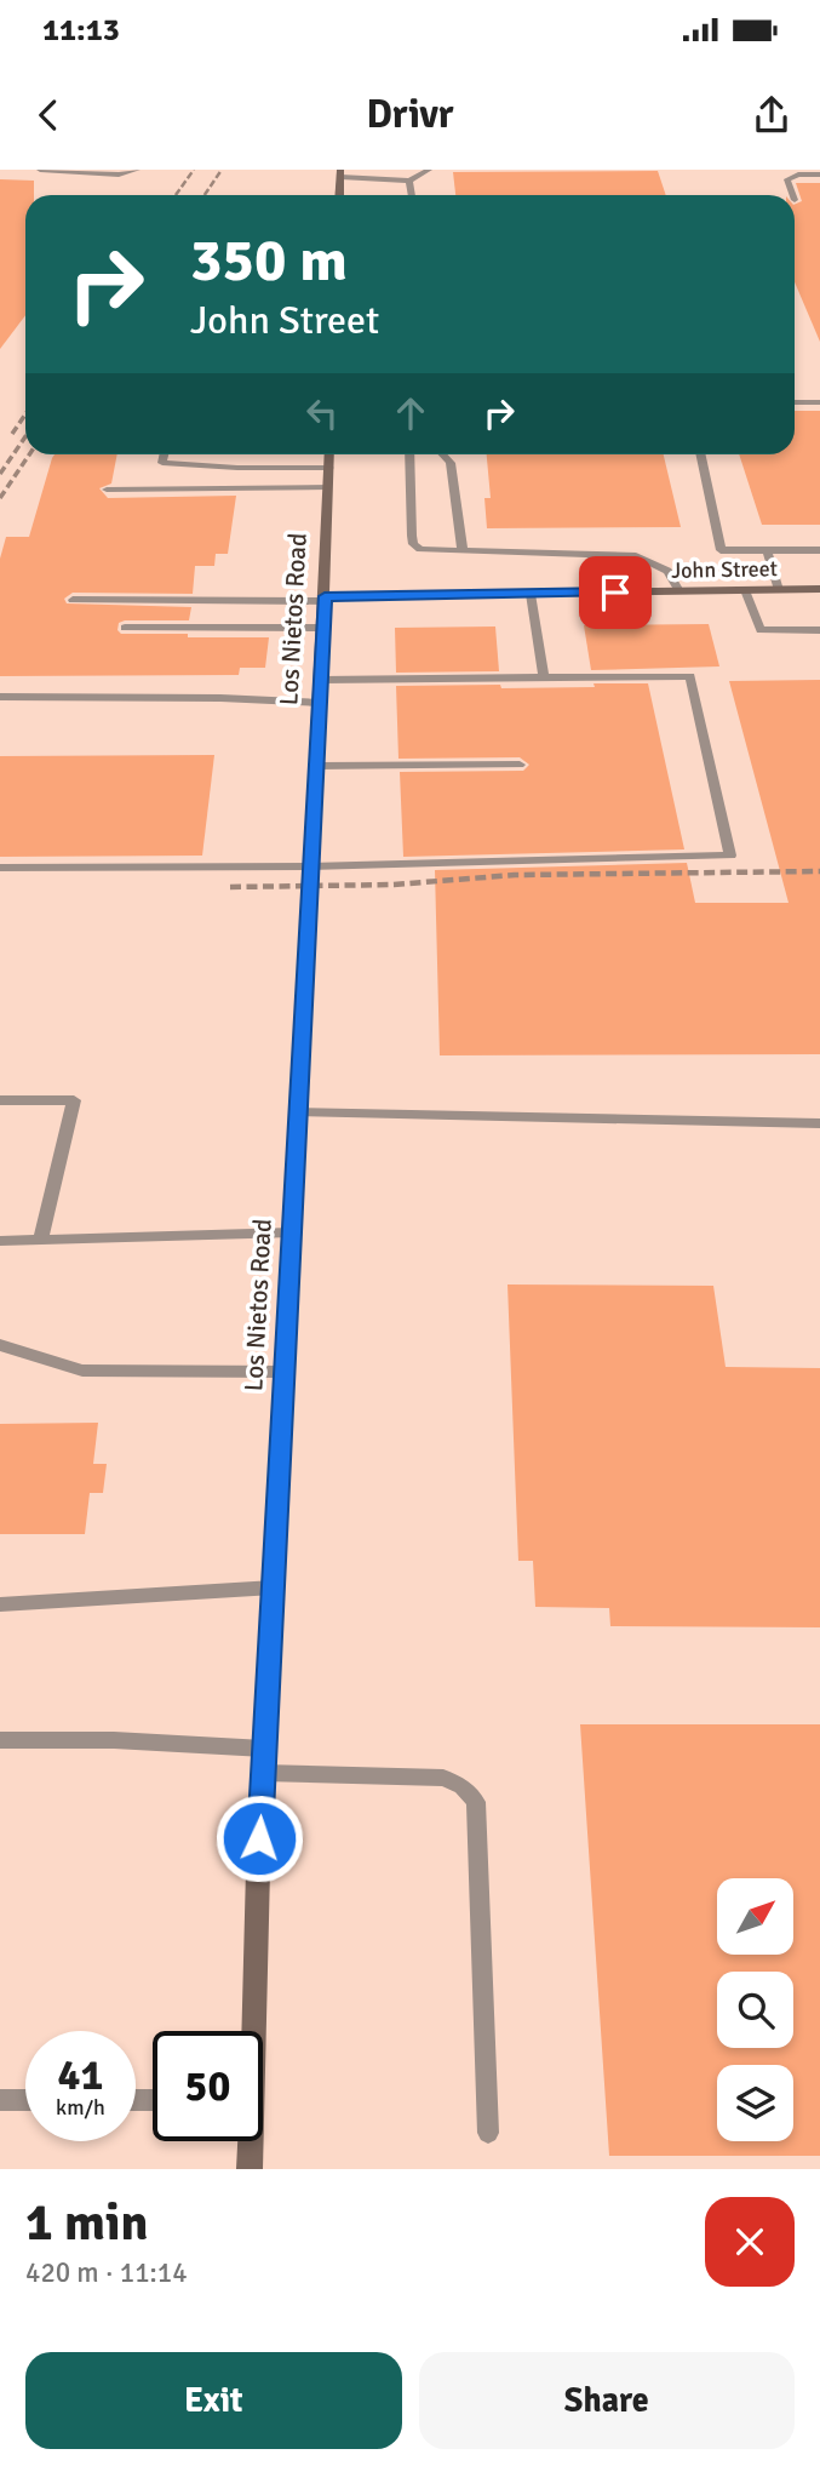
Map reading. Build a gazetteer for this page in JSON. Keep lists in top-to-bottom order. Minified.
{"streets":{"main road":["John Street","Los Nietos Road"]},"crossings":[["John Street","Los Nietos Road"]],"north":"top right","page":{"status":"11:13","header":"Drivr","turn":["350 m","John Street"],"speed":"41 km/h","limit":"50","heading":["1 min","420 m · 11:14"],"buttons":["Exit","Share"]}}
